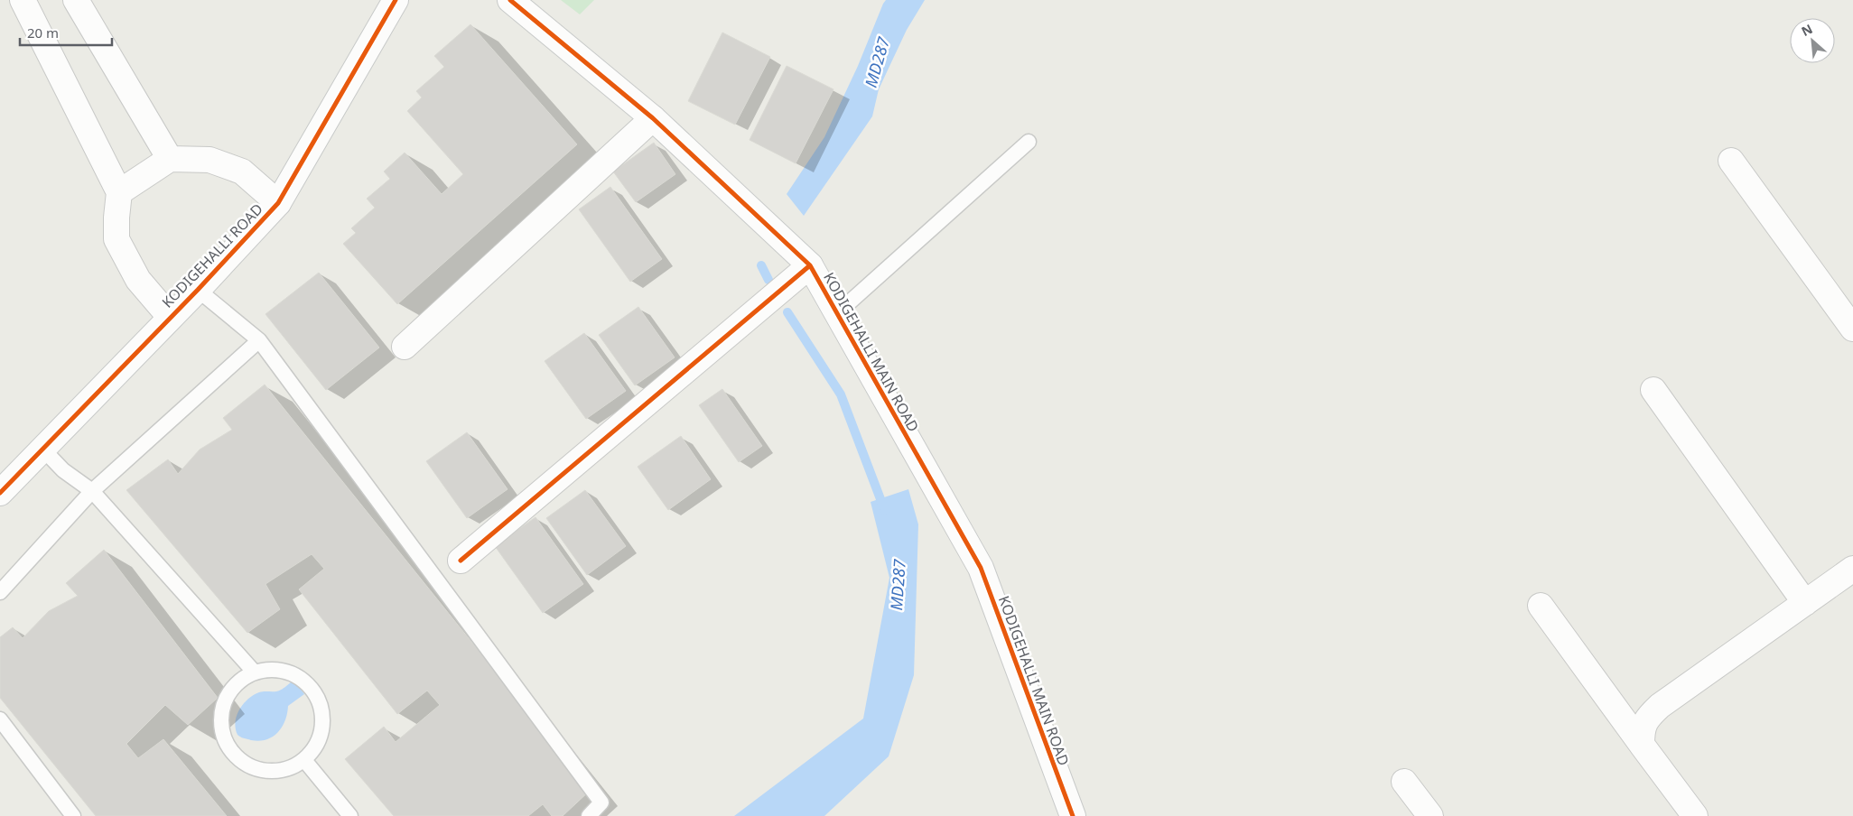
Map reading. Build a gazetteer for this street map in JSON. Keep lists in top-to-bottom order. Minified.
{"streets":{"street":["KODIGEHALLI ROAD","KODIGEHALLI MAIN ROAD"]},"water":["MD287"],"scale_bar":"20 m","north":"top left"}
